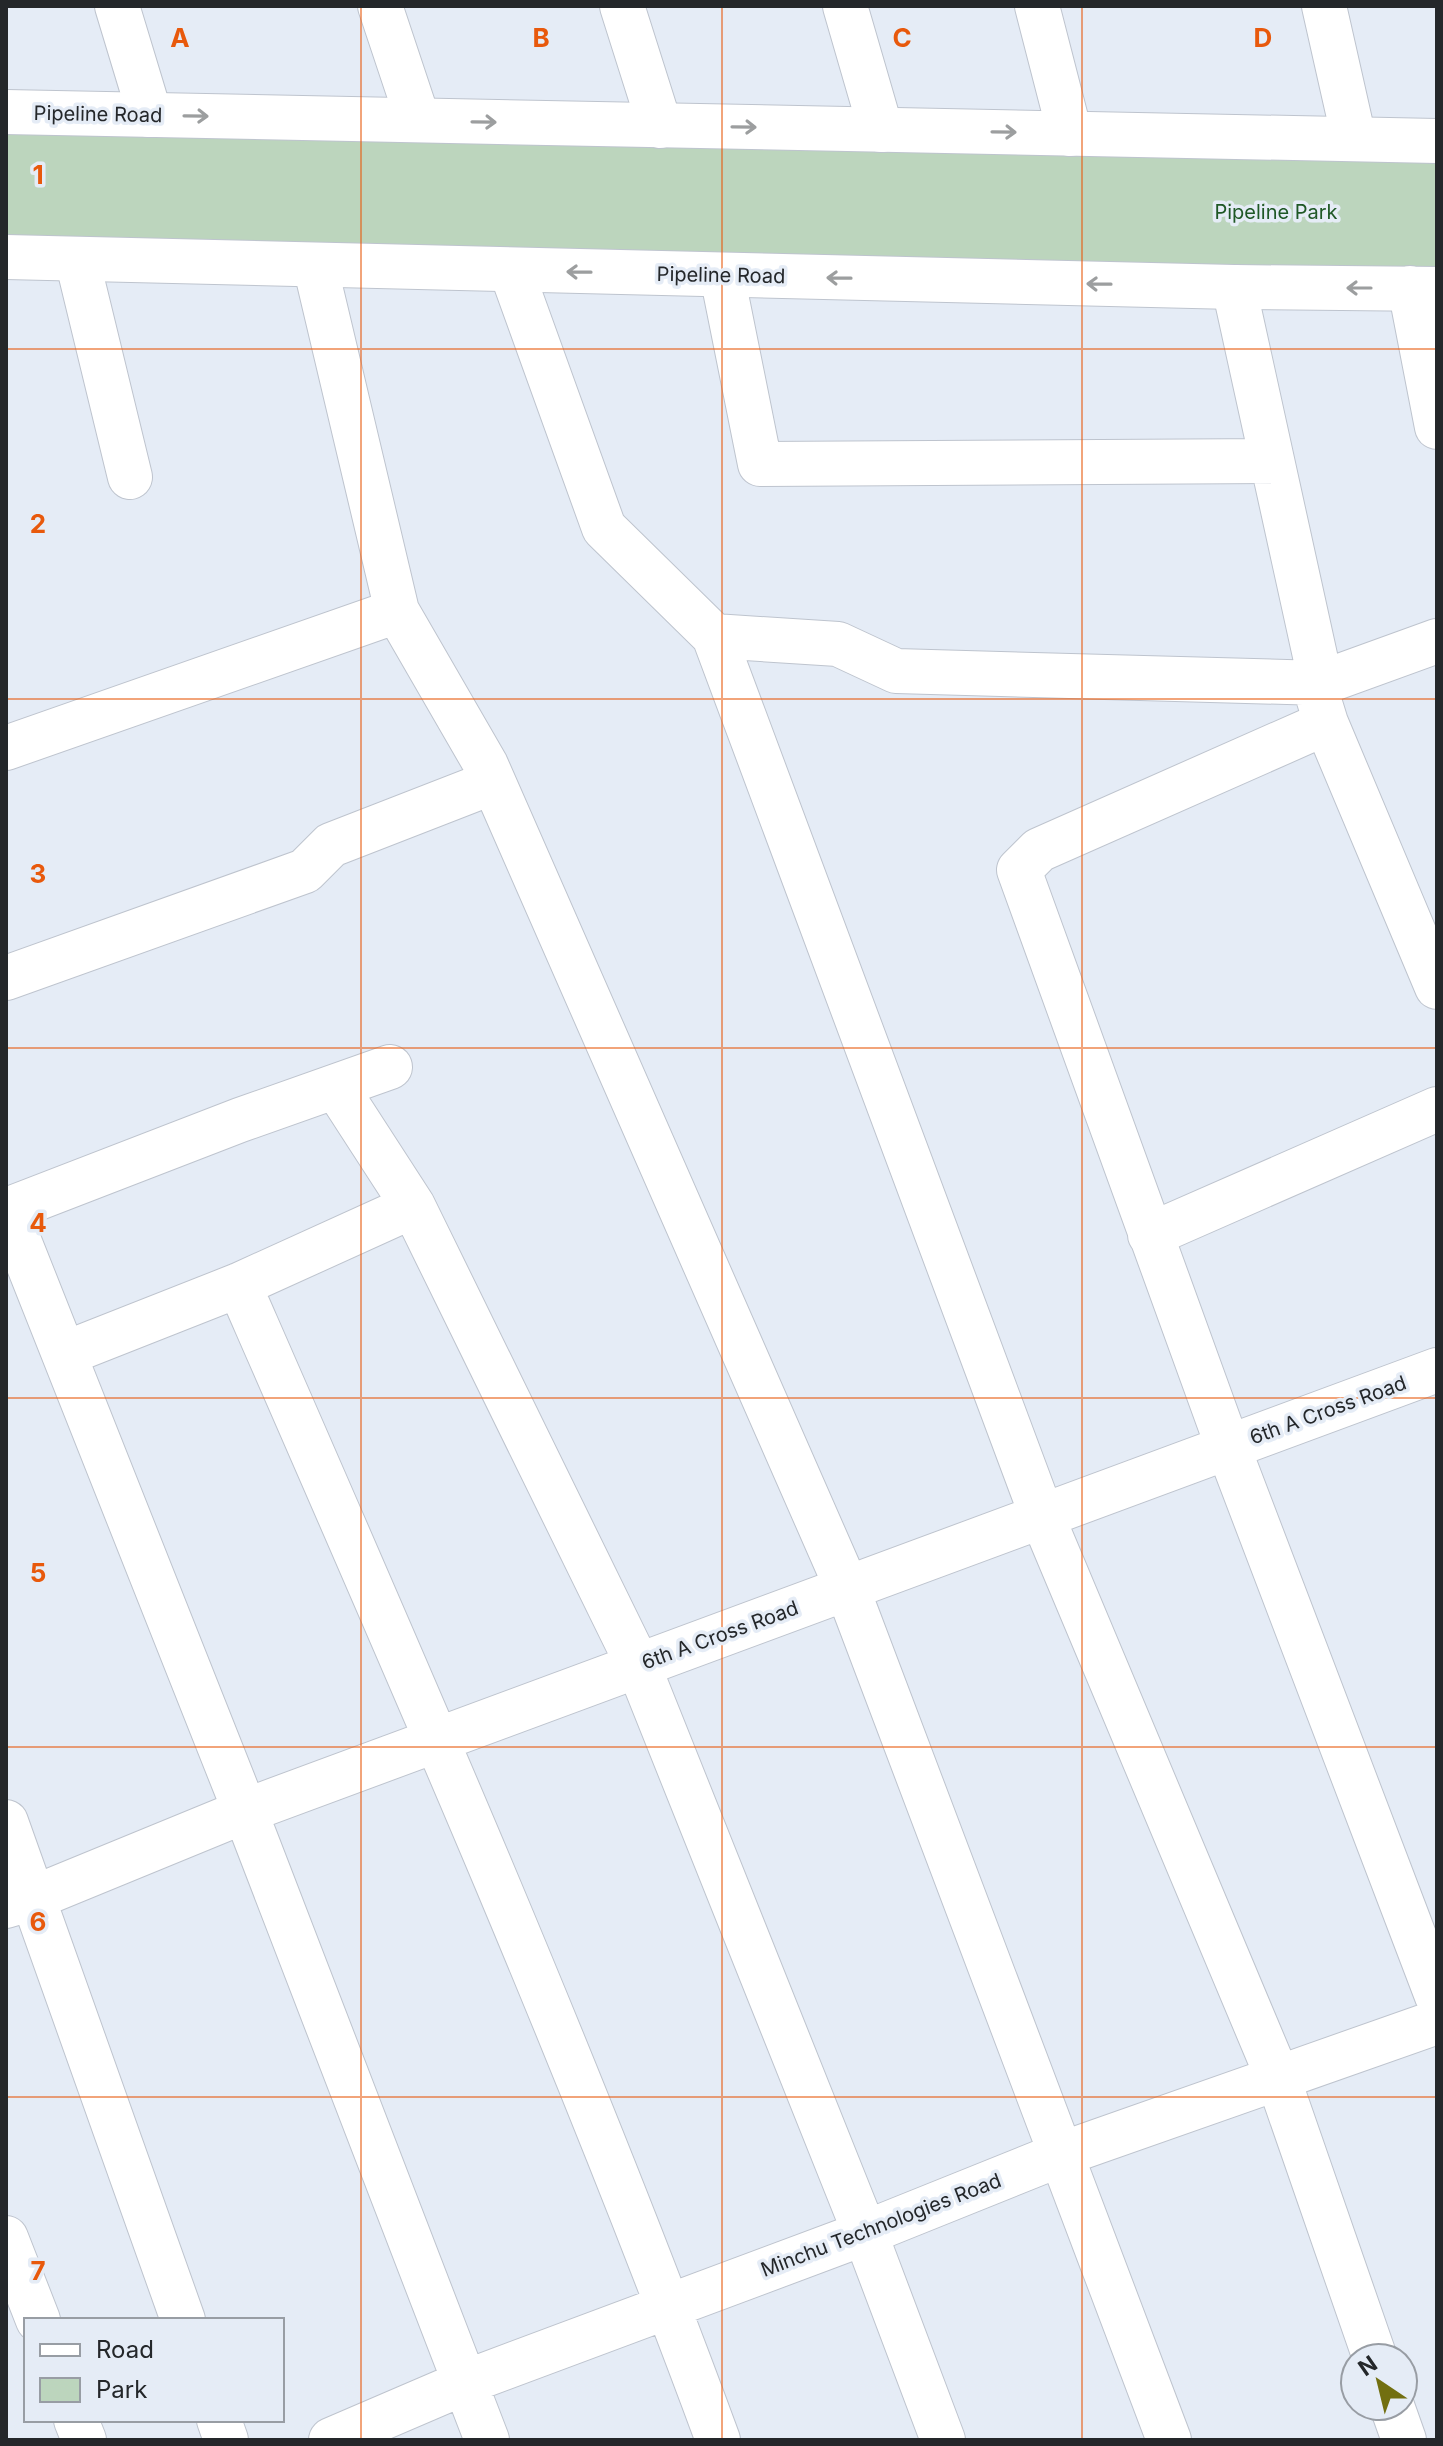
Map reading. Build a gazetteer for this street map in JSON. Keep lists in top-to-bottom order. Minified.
{"streets":{"street":["Pipeline Road","6th A Cross Road","Minchu Technologies Road"]},"parks":["Pipeline Park"],"legend":["Road","Park"],"north":"top left","grid":{"columns":["A","B","C","D"],"rows":["1","2","3","4","5","6","7"]}}
